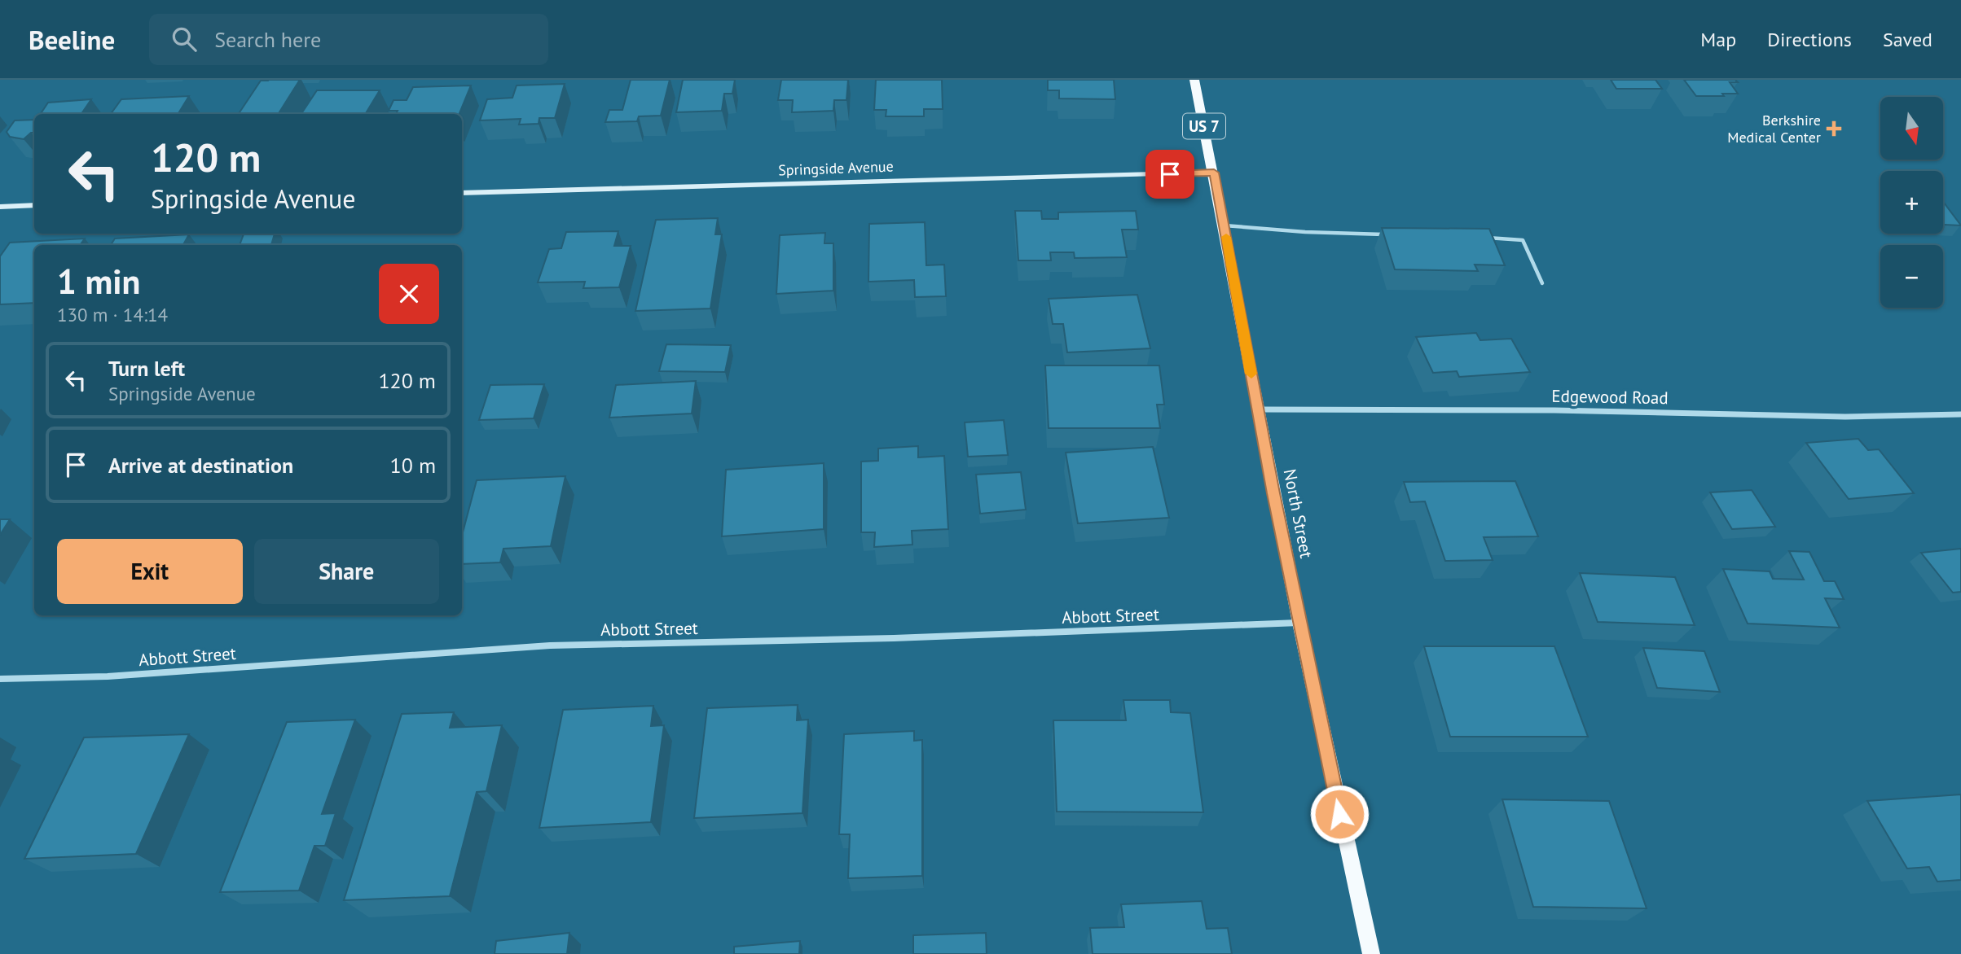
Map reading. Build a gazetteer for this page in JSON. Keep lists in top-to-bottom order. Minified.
{"streets":{"main road":["US 7","North Street"],"street":["Springside Avenue","Edgewood Road","Abbott Street"]},"crossings":[["Springside Avenue","North Street"],["Edgewood Road","North Street"],["North Street","Abbott Street"]],"places":{"health":["Berkshire Medical Center"]},"north":"bottom","page":{"header":"Beeline","search":"Search here","nav":["Map","Directions","Saved"],"map_buttons":["+","−"],"turn":["120 m","Springside Avenue"],"heading":["1 min","130 m · 14:14"],"list":[{"name":"Turn left","note":"Springside Avenue","value":"120 m"},{"name":"Arrive at destination","value":"10 m"}],"buttons":["Exit","Share"]}}
